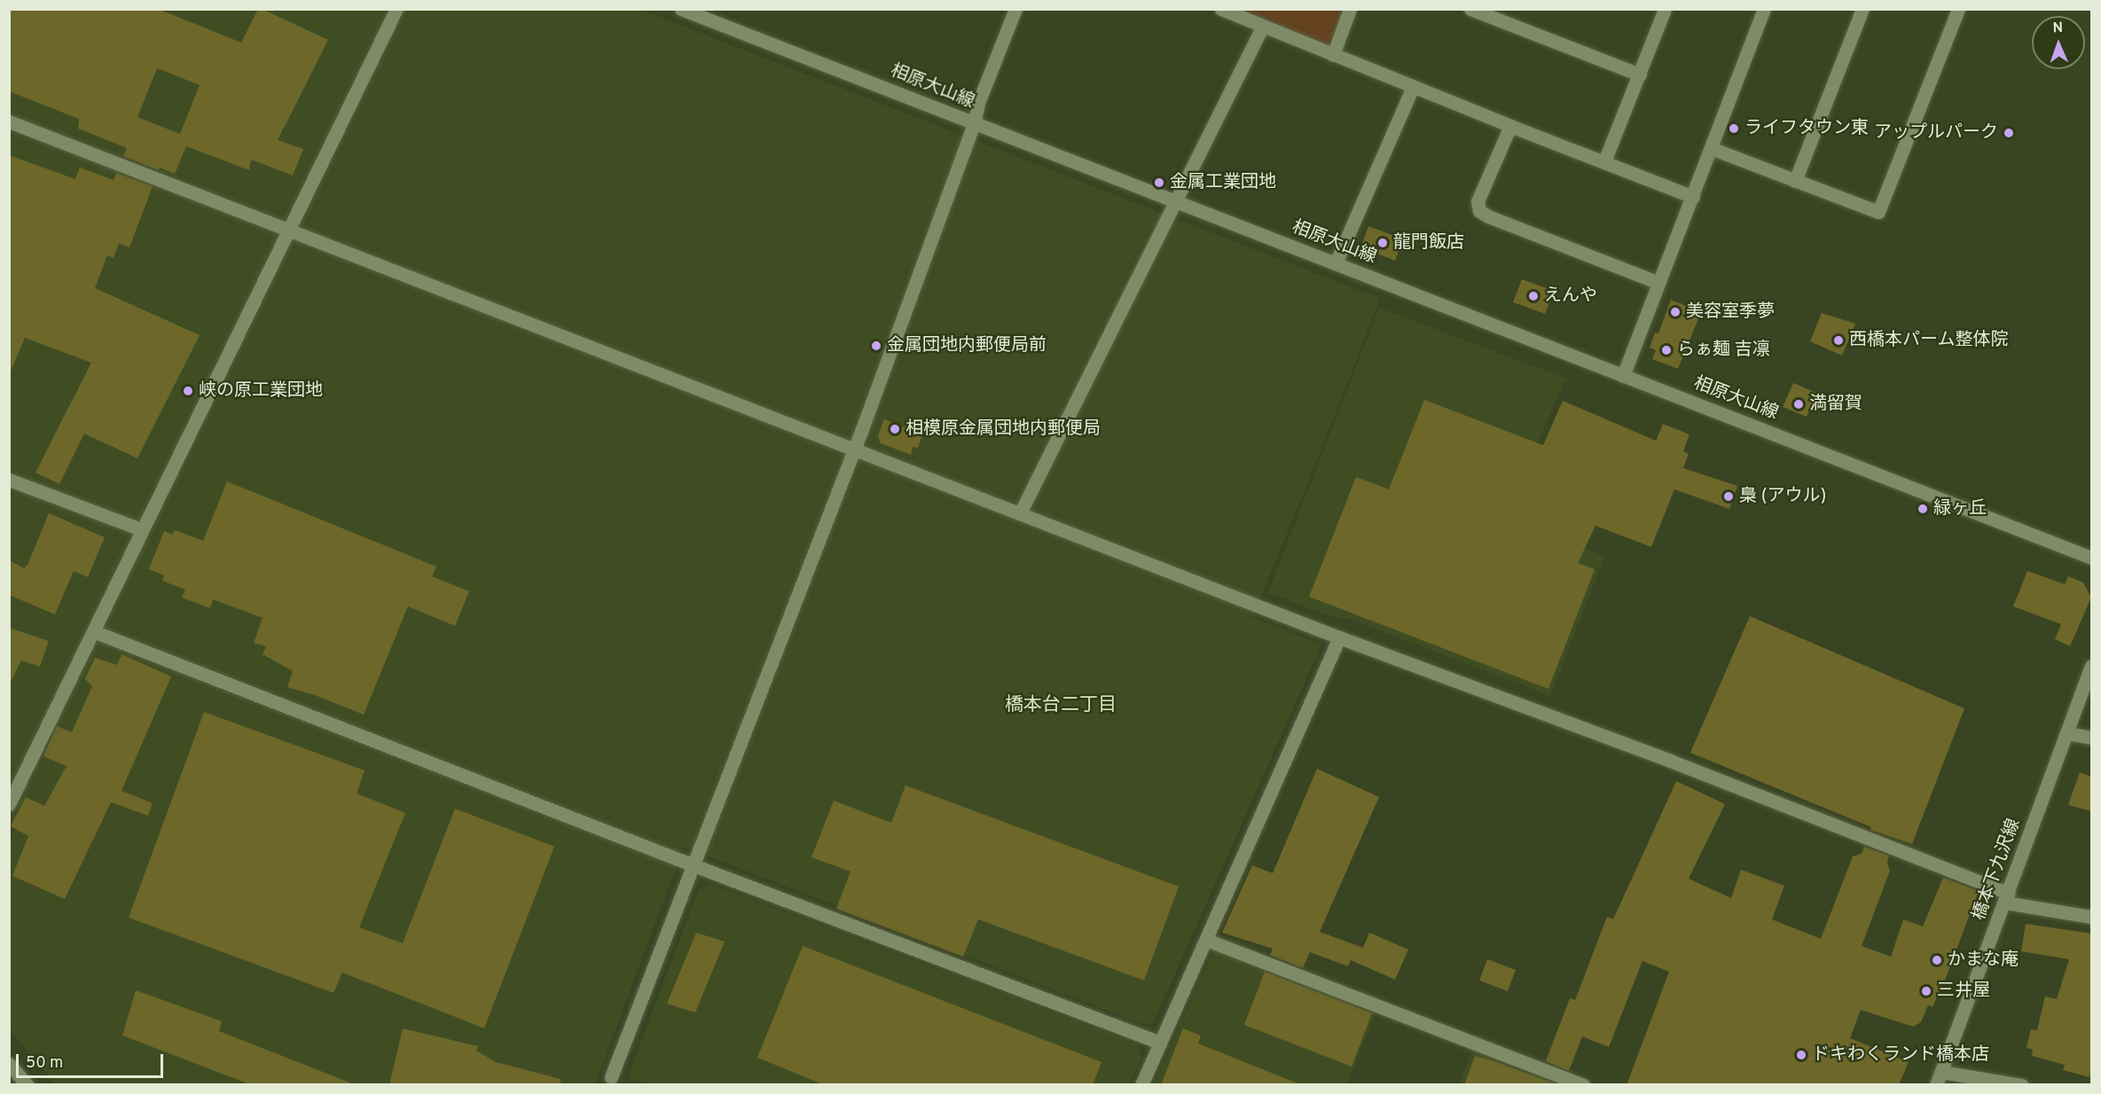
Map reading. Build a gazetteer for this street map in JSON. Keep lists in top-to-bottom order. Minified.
{"streets":{"street":["相原大山線","橋本下九沢線"]},"districts":["橋本台二丁目"],"places":["ライフタウン東","アップルパーク","金属工業団地","龍門飯店","えんや","美容室季夢","西橋本パーム整体院","金属団地内郵便局前","らぁ麺 吉凛","峡の原工業団地","満留賀","相模原金属団地内郵便局","梟 (アウル)","緑ヶ丘","かまな庵","三井屋","ドキわくランド橋本店"],"scale_bar":"50 m","north":"top"}
